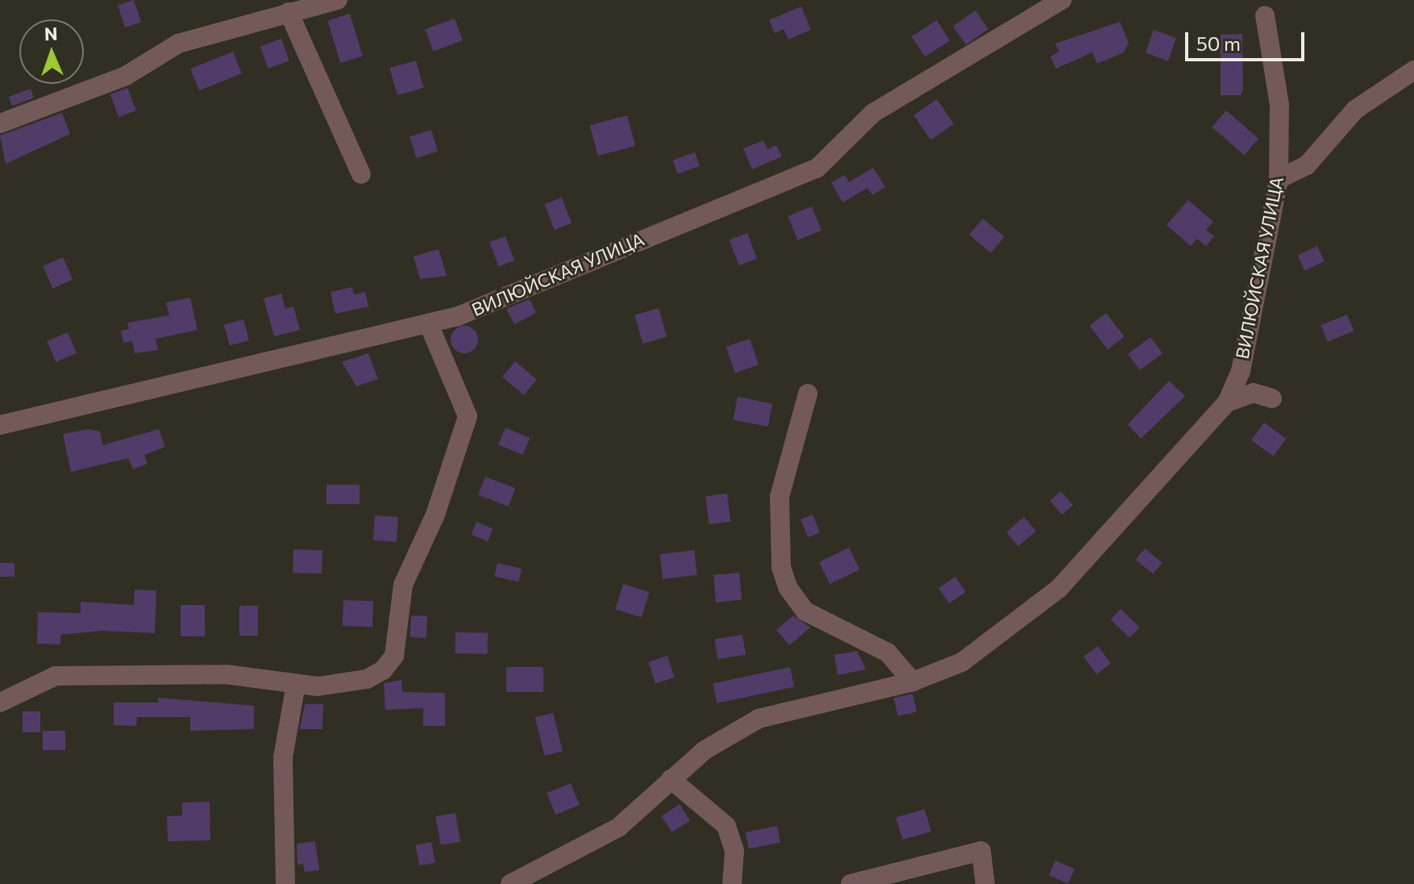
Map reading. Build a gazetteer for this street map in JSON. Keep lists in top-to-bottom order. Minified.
{"streets":{"street":["ВИЛЮЙСКАЯ УЛИЦА"]},"scale_bar":"50 m","north":"top"}
